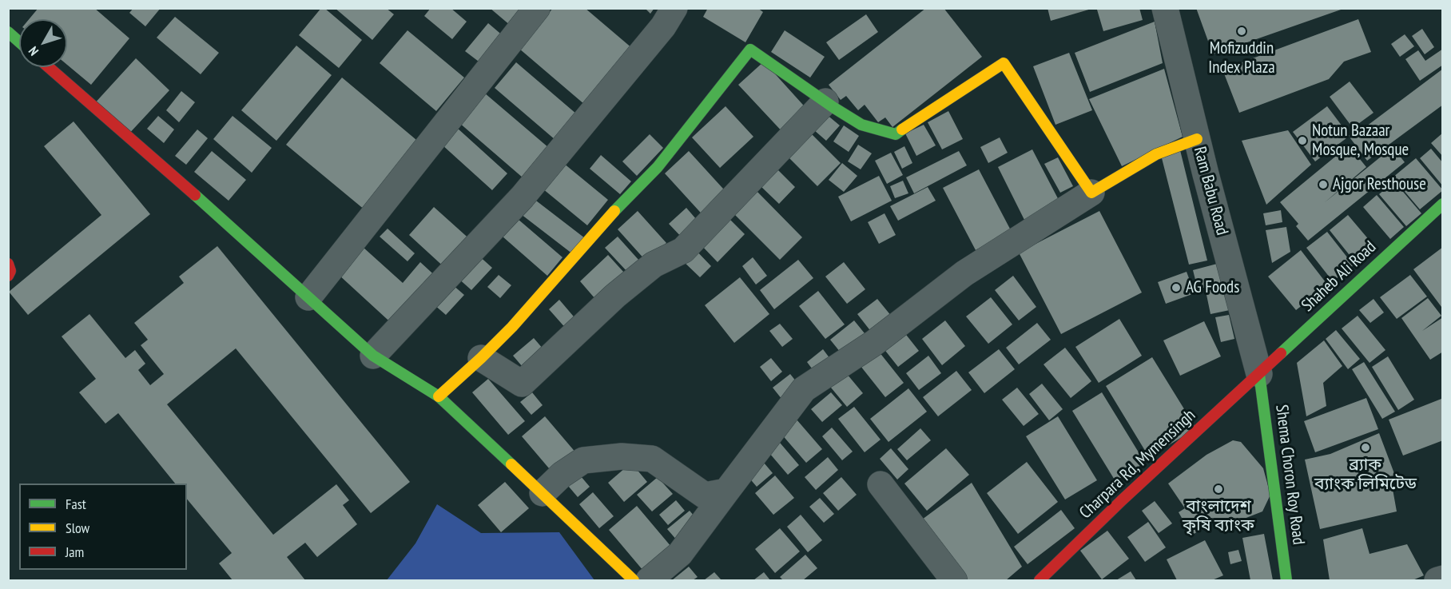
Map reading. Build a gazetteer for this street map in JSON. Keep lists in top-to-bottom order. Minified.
{"streets":{"street":["Ram Babu Road","Shaheb Ali Road","Charpara Rd, Mymensingh","Shema Choron Roy Road"]},"crossings":[["Ram Babu Road","Shaheb Ali Road"],["Ram Babu Road","Charpara Rd, Mymensingh"],["Ram Babu Road","Shema Choron Roy Road"],["Shaheb Ali Road","Charpara Rd, Mymensingh"],["Shaheb Ali Road","Shema Choron Roy Road"],["Charpara Rd, Mymensingh","Shema Choron Roy Road"]],"places":["Mofizuddin Index Plaza","Notun Bazaar Mosque, Mosque","Ajgor Resthouse","AG Foods","ব্র্যাক ব্যাংক লিমিটেড","বাংলাদেশ কৃষি ব্যাংক"],"legend":["Fast","Slow","Jam"],"north":"bottom left"}
